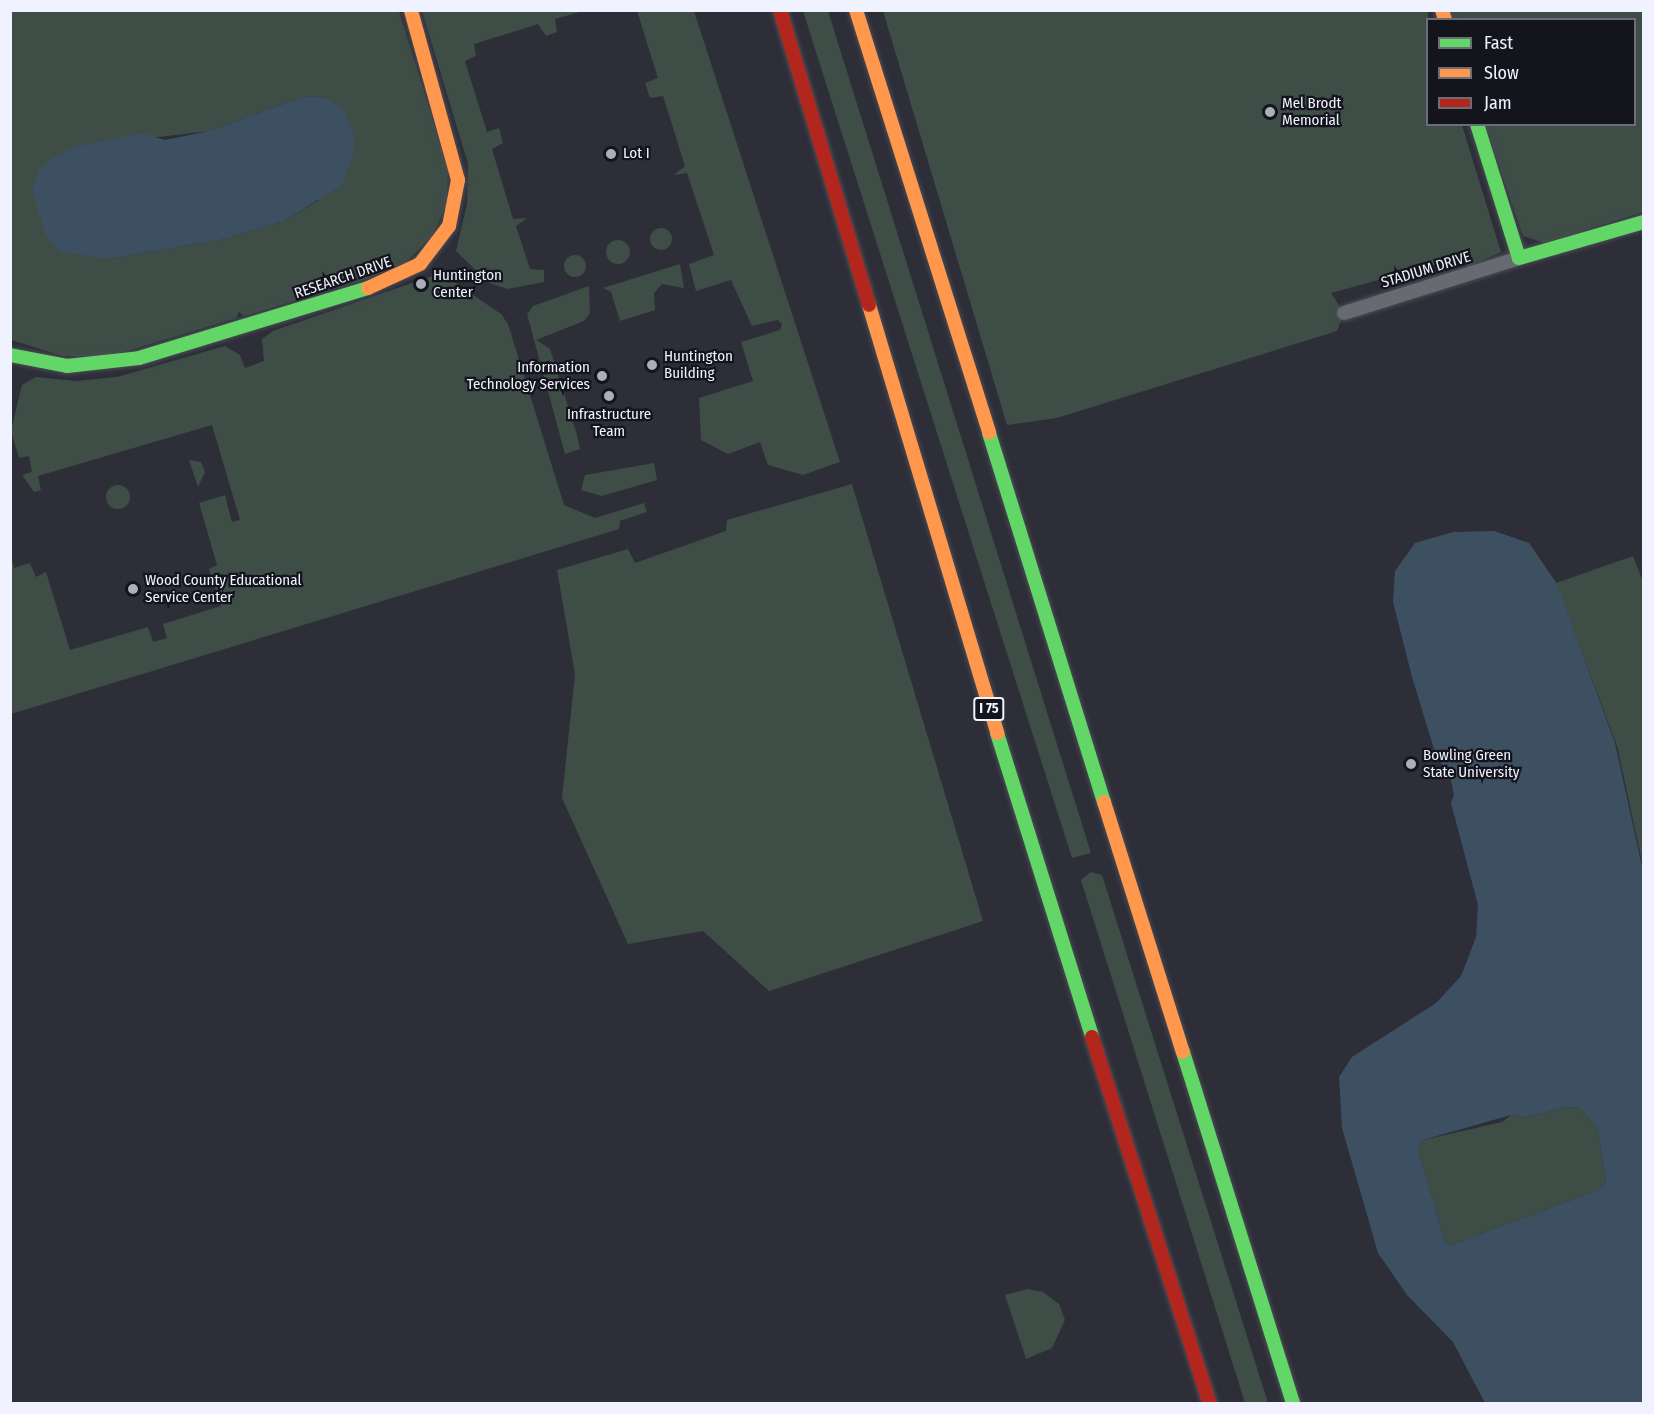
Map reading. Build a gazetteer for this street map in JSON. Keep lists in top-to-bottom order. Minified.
{"streets":{"main road":["STADIUM DRIVE","RESEARCH DRIVE","I 75"]},"places":["Mel Brodt Memorial","Lot I","Huntington Center","Huntington Building","Information Technology Services","Infrastructure Team","Wood County Educational Service Center","Bowling Green State University"],"legend":["Fast","Slow","Jam"]}
